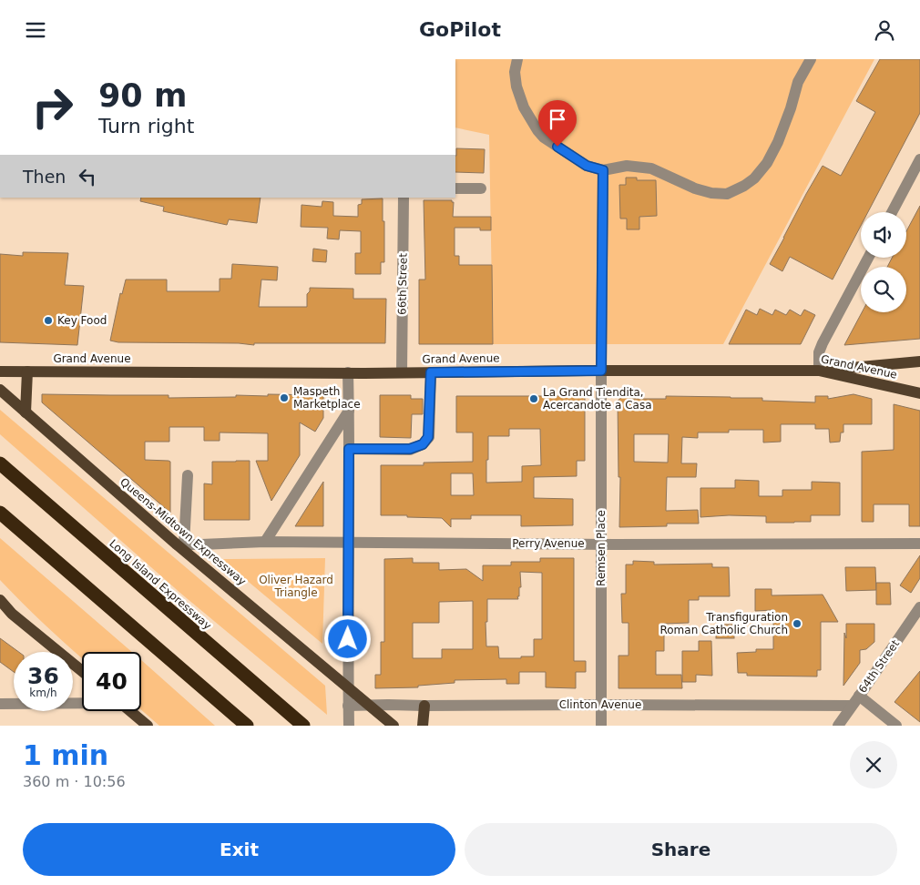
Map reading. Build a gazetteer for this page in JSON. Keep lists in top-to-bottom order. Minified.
{"streets":{"highway":["Long Island Expressway"],"main road":["Grand Avenue","Queens-Midtown Expressway"],"street":["66th Street","Perry Avenue","Remsen Place","64th Street","Clinton Avenue"]},"crossings":[["66th Street","Grand Avenue"],["Grand Avenue","Remsen Place"],["Queens-Midtown Expressway","Perry Avenue"],["Queens-Midtown Expressway","Clinton Avenue"],["Perry Avenue","Remsen Place"],["Remsen Place","Clinton Avenue"],["64th Street","Clinton Avenue"]],"parks":["Oliver Hazard Triangle"],"places":["Key Food","Maspeth Marketplace","La Grand Tiendita, Acercandote a Casa","Transfiguration Roman Catholic Church"],"page":{"header":"GoPilot","turn":["90 m","Turn right"],"then":"Then","speed":"36 km/h","limit":"40","heading":["1 min","360 m · 10:56"],"buttons":["Exit","Share"]}}
